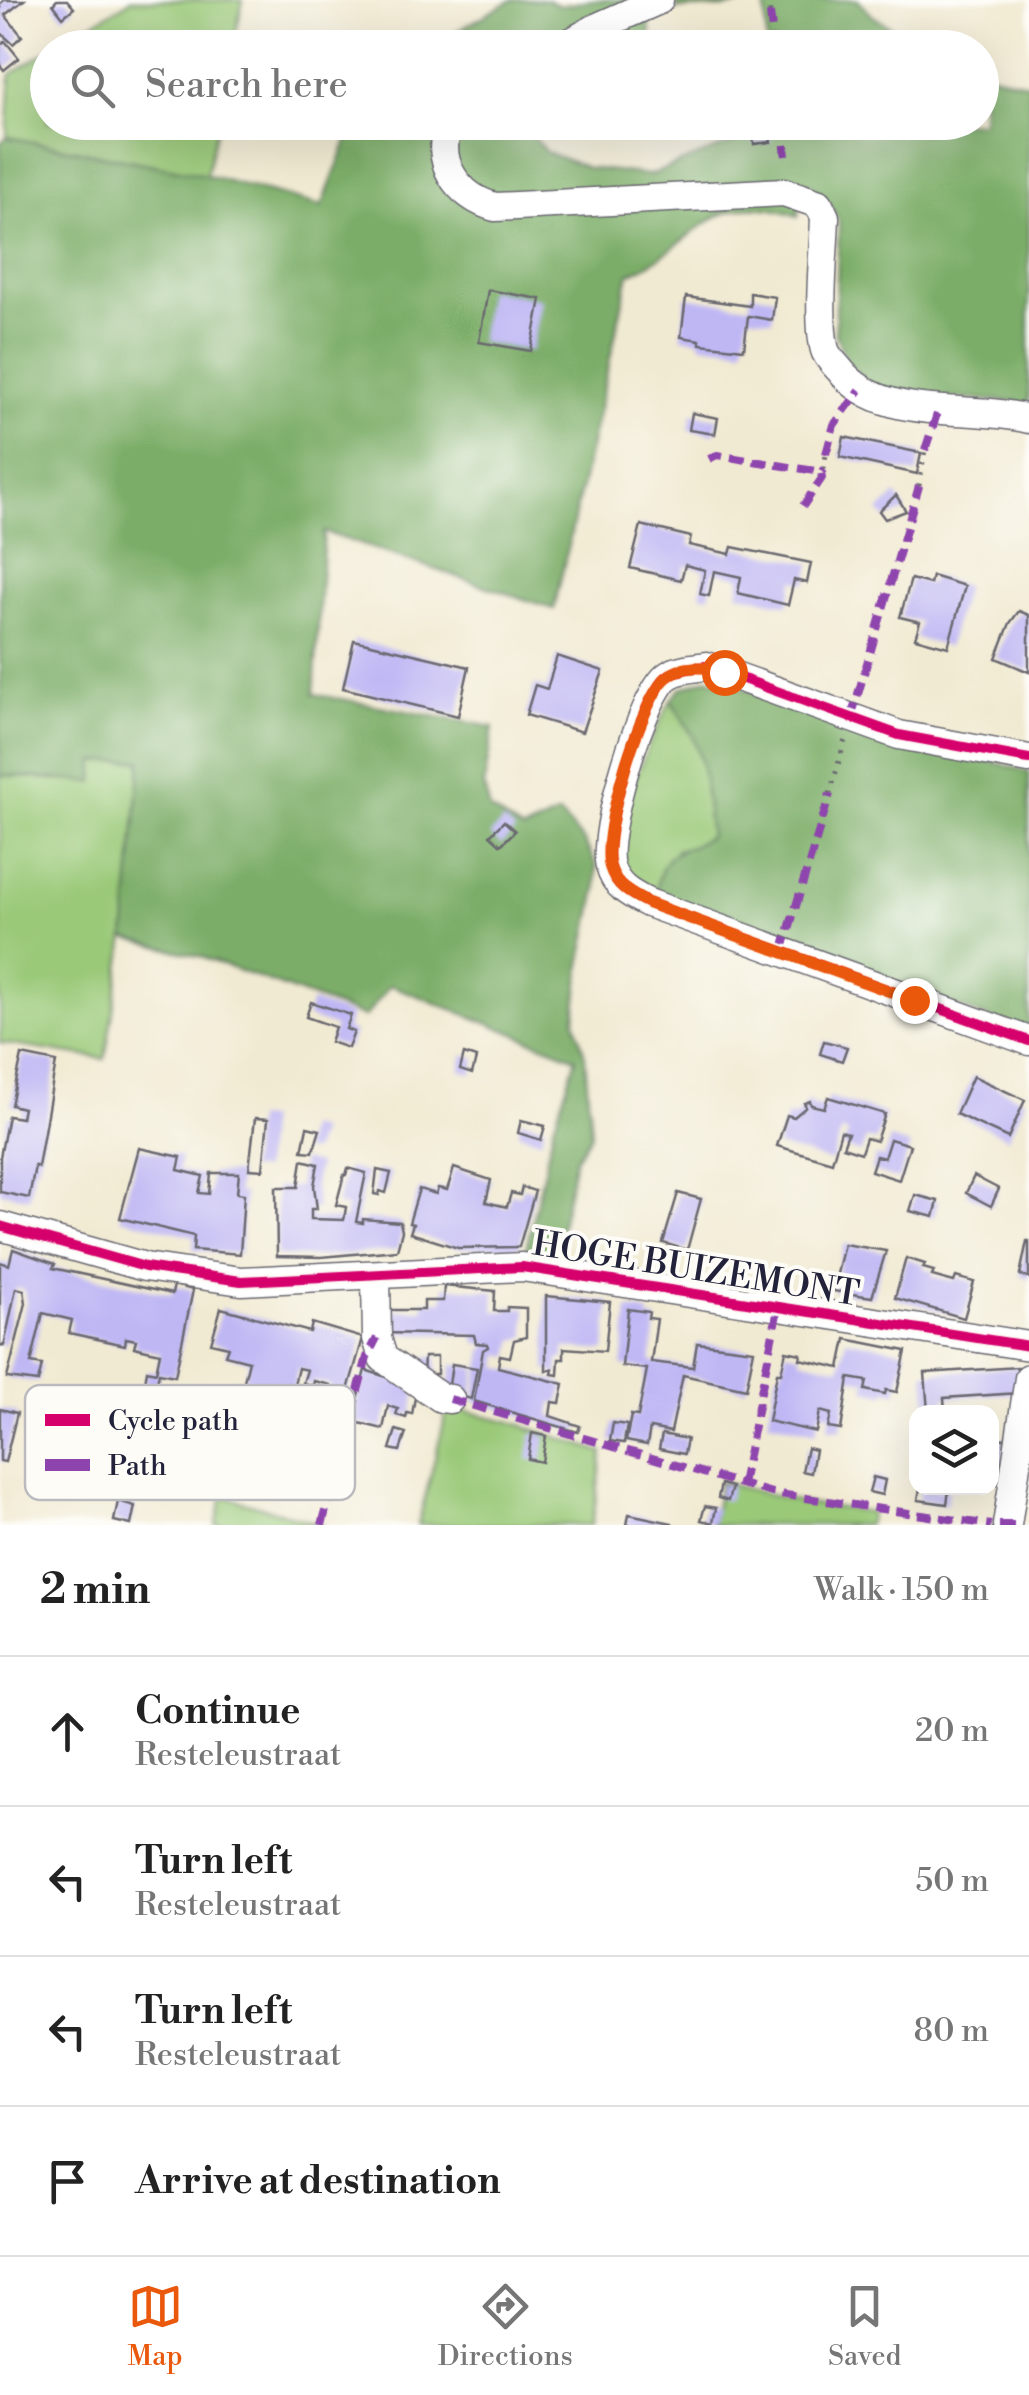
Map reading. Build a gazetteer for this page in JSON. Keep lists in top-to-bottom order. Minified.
{"streets":{"street":["HOGE BUIZEMONT"]},"legend":["Cycle path","Path"],"page":{"search":"Search here","heading":["2 min","Walk · 150 m"],"list":[["Continue","Resteleustraat","20 m"],["Turn left","Resteleustraat","50 m"],["Turn left","Resteleustraat","80 m"],"Arrive at destination"],"nav":["Map","Directions","Saved"]}}
